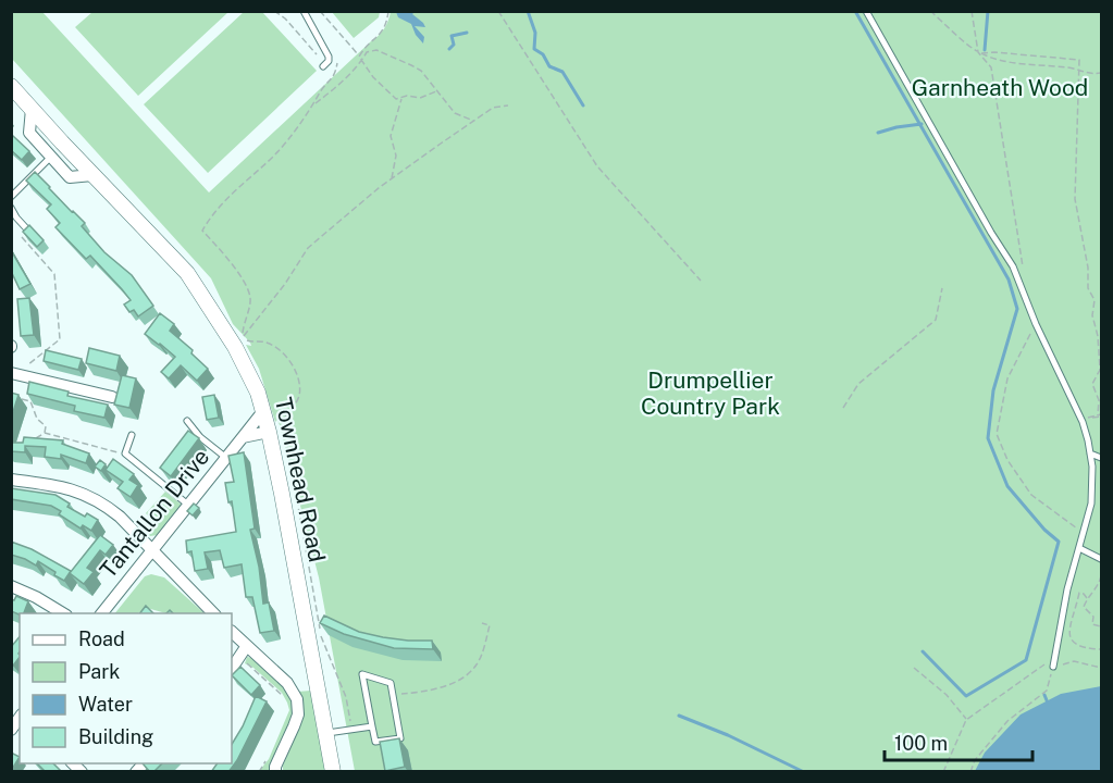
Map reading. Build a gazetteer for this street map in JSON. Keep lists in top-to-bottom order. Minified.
{"streets":{"street":["Townhead Road","Tantallon Drive"]},"crossings":[["Townhead Road","Tantallon Drive"]],"parks":["Garnheath Wood","Drumpellier Country Park"],"legend":["Road","Park","Water","Building"],"scale_bar":"100 m"}
